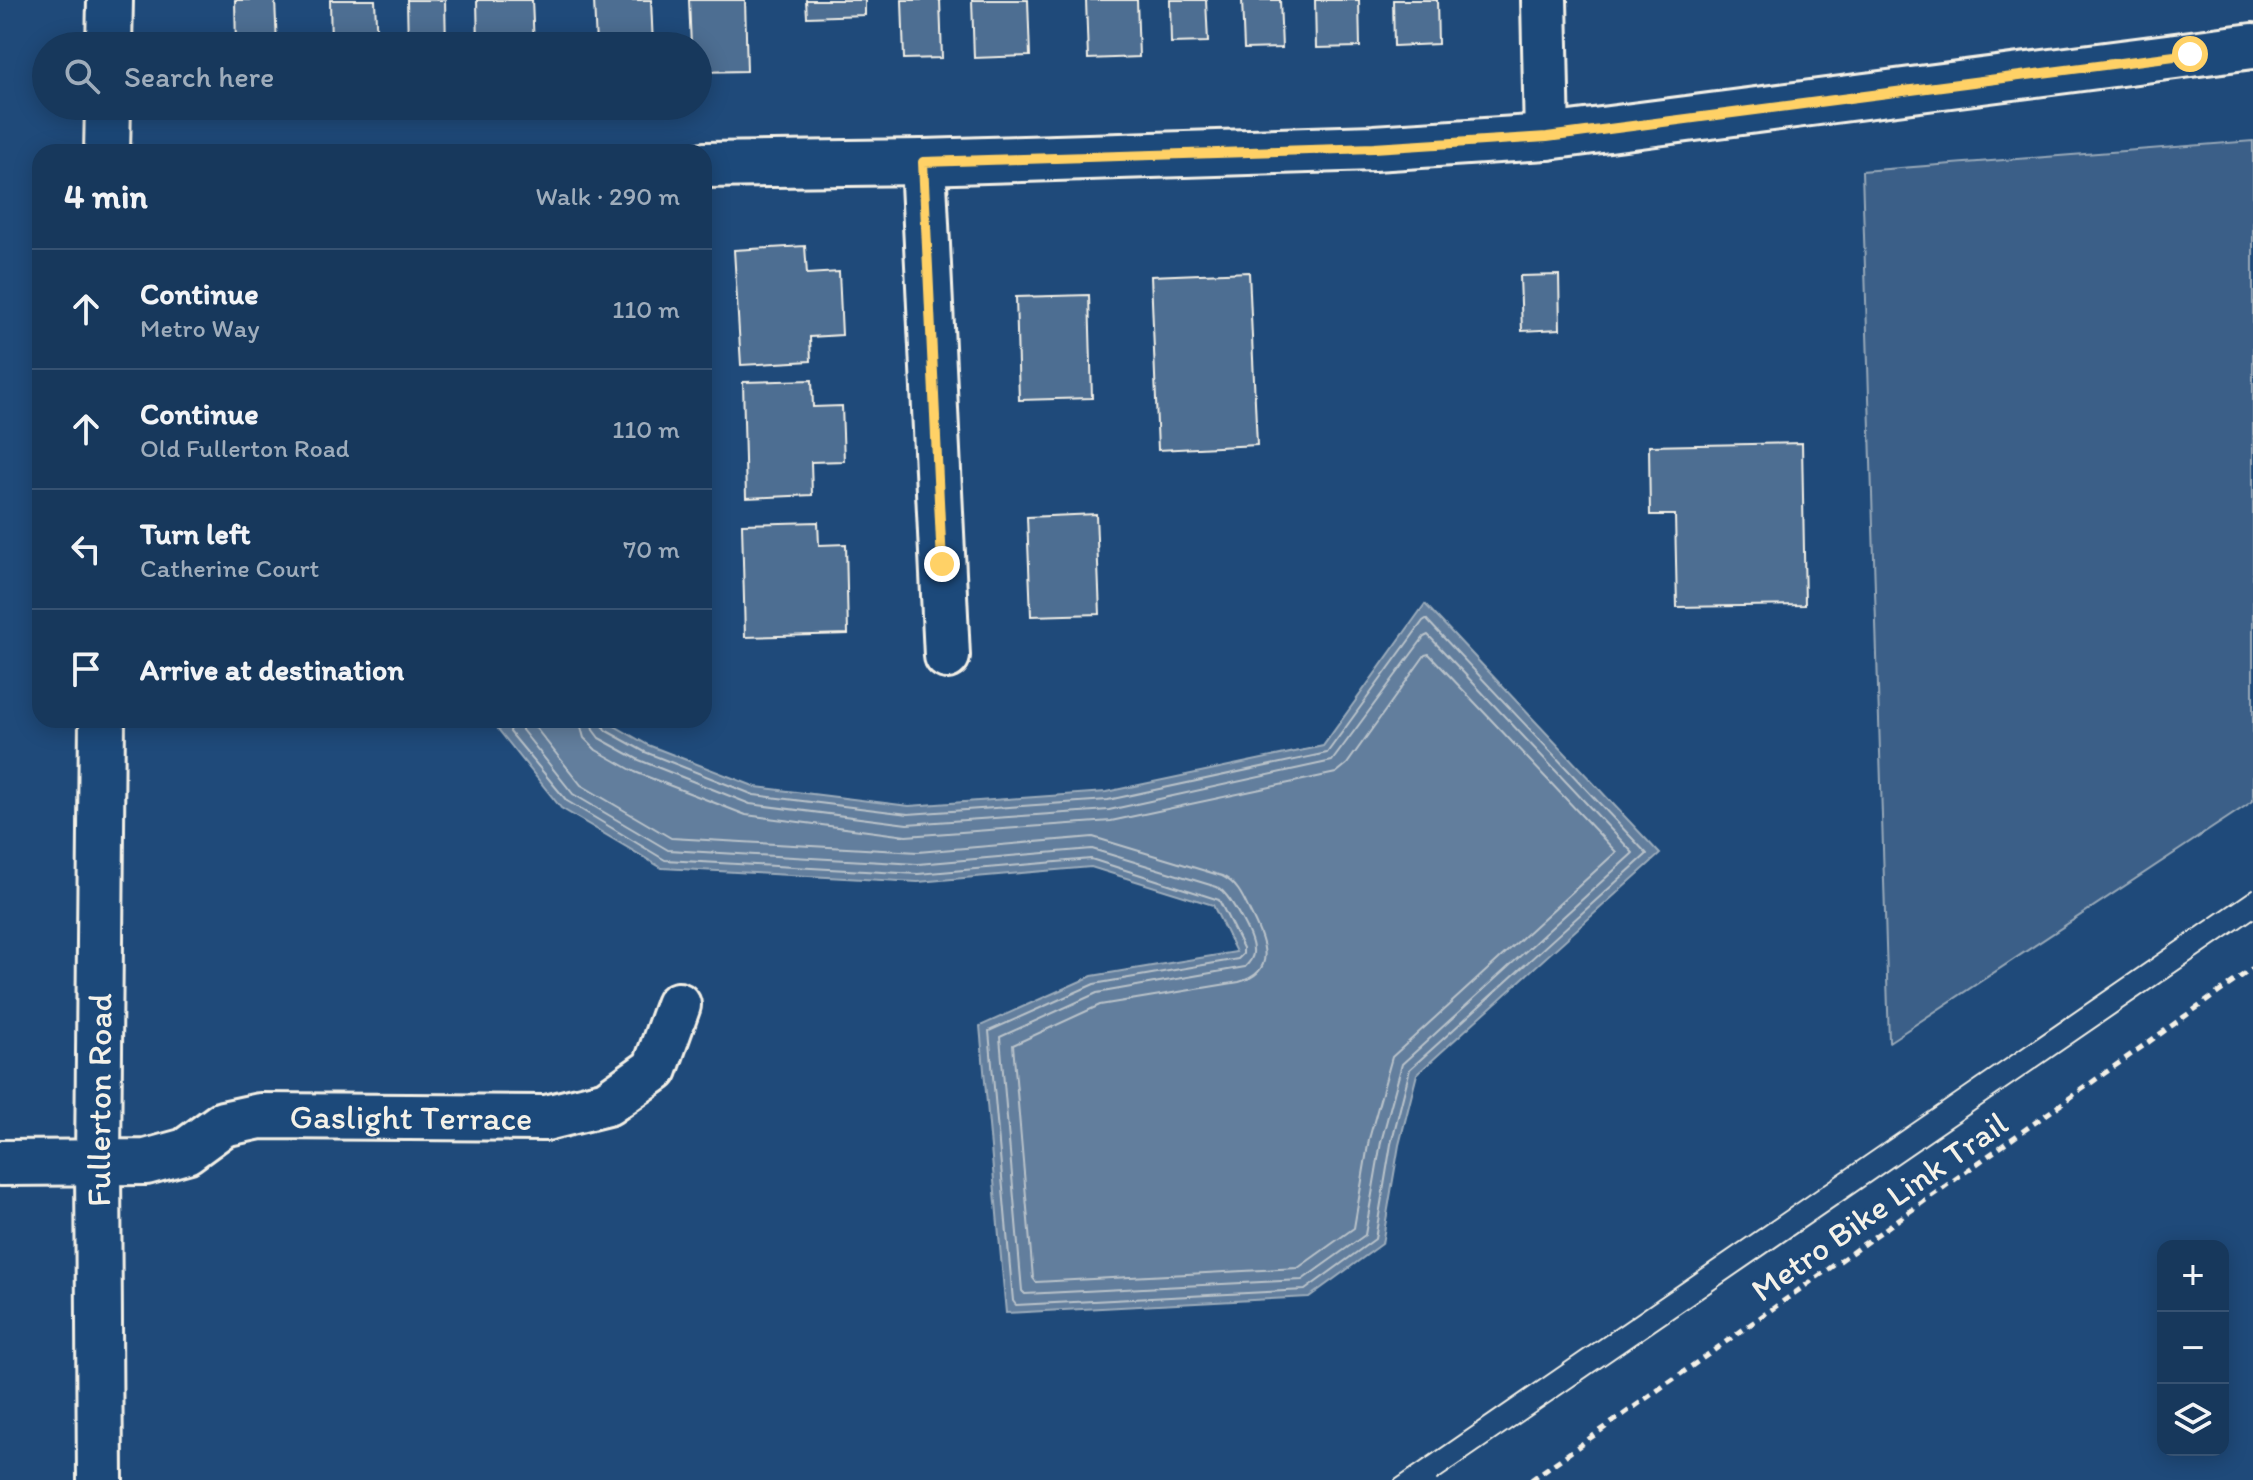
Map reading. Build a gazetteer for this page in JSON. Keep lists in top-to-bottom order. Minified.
{"streets":{"street":["Fullerton Road","Gaslight Terrace"],"path":["Metro Bike Link Trail"]},"crossings":[["Fullerton Road","Gaslight Terrace"]],"page":{"search":"Search here","heading":["4 min","Walk · 290 m"],"list":[["Continue","Metro Way","110 m"],["Continue","Old Fullerton Road","110 m"],["Turn left","Catherine Court","70 m"],"Arrive at destination"],"map_buttons":["+","−"]}}
